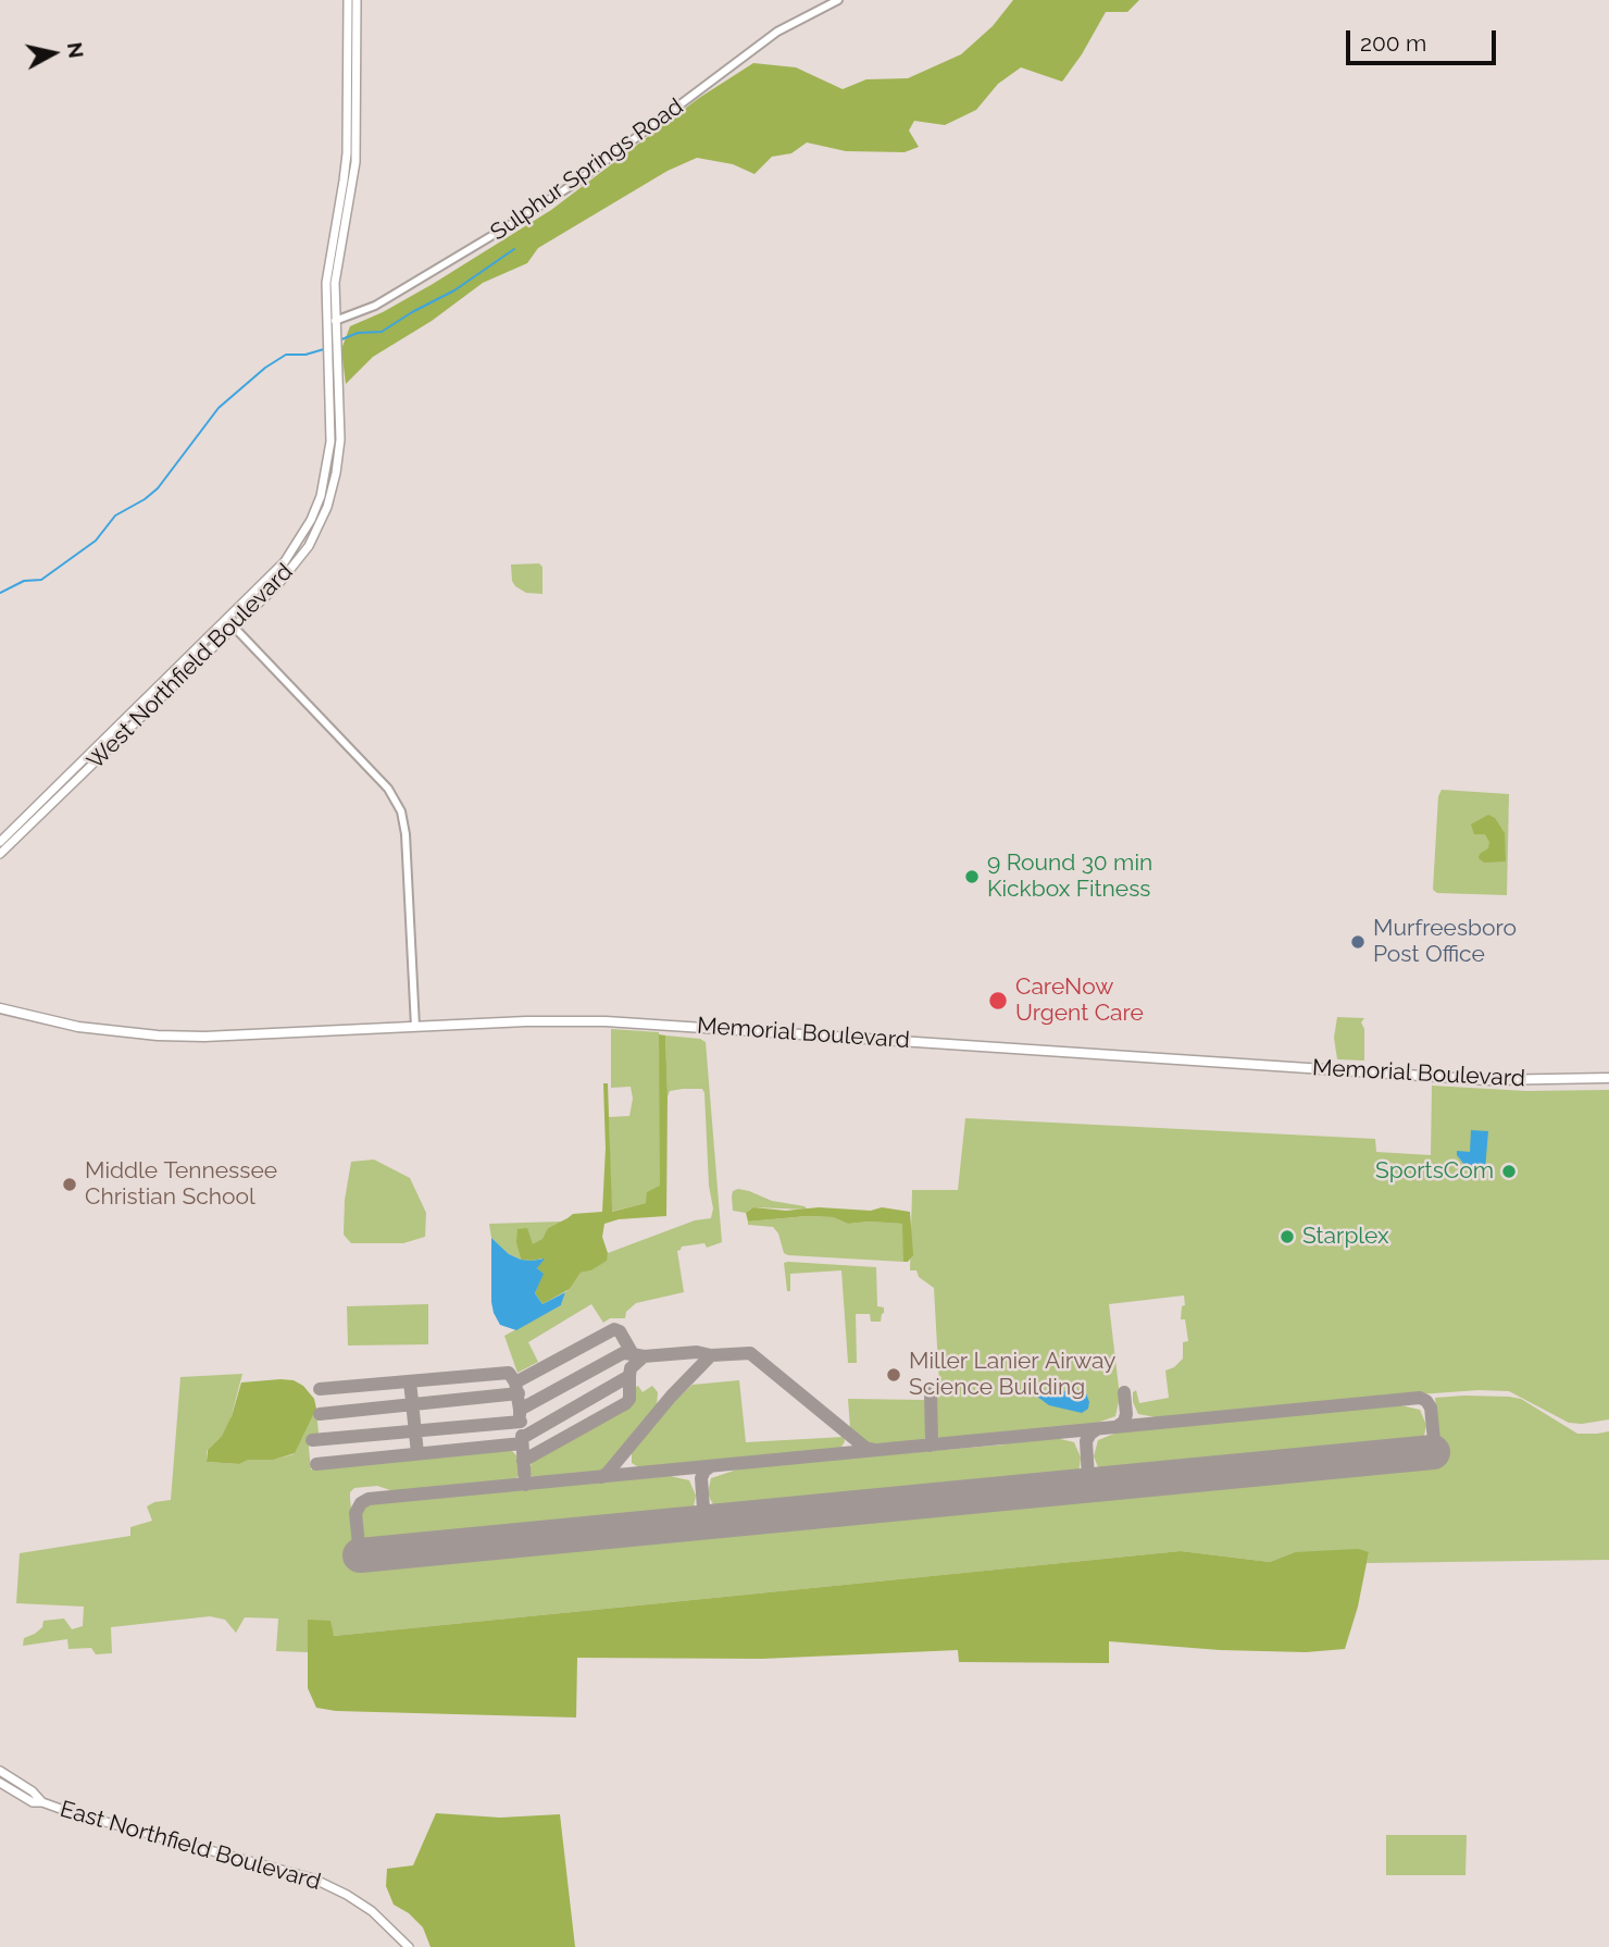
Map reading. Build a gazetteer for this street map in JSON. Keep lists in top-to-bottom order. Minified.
{"streets":{"main road":["West Northfield Boulevard","Memorial Boulevard","East Northfield Boulevard"],"street":["Sulphur Springs Road"]},"crossings":[["Sulphur Springs Road","West Northfield Boulevard"]],"places":["9 Round 30 min Kickbox Fitness","Murfreesboro Post Office","CareNow Urgent Care","SportsCom","Middle Tennessee Christian School","Starplex","Miller Lanier Airway Science Building"],"scale_bar":"200 m","north":"right"}
